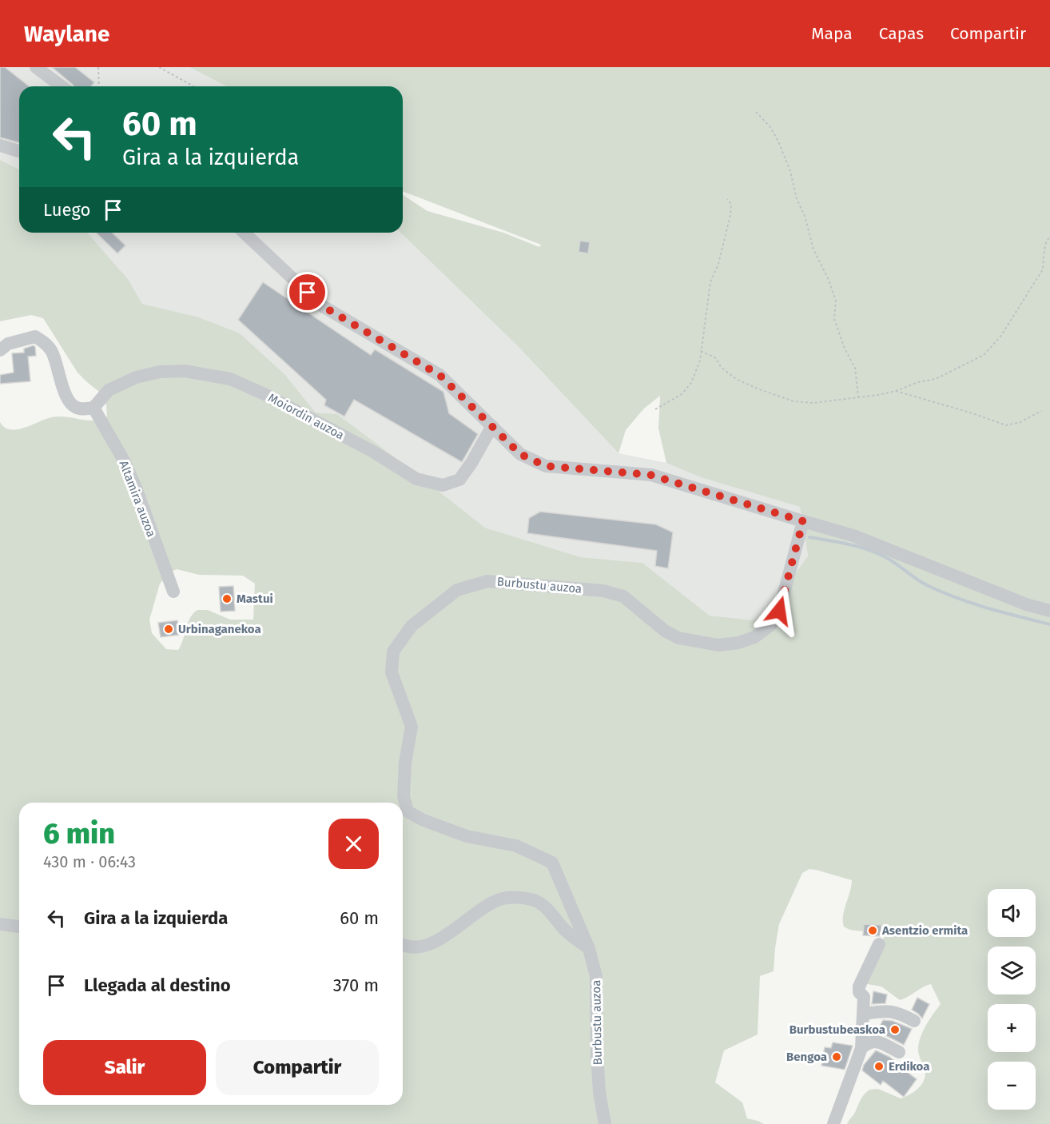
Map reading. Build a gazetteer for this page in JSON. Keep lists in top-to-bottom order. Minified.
{"streets":{"street":["Moiordin auzoa","Altamira auzoa","Burbustu auzoa"]},"crossings":[["Moiordin auzoa","Altamira auzoa"]],"places":["Mastui","Urbinaganekoa","Asentzio ermita","Burbustubeaskoa","Bengoa","Erdikoa"],"page":{"header":"Waylane","nav":["Mapa","Capas","Compartir"],"turn":["60 m","Gira a la izquierda"],"then":"Luego","heading":["6 min","430 m · 06:43"],"list":[{"name":"Gira a la izquierda","value":"60 m"},{"name":"Llegada al destino","value":"370 m"}],"map_buttons":["+","−"],"buttons":["Salir","Compartir"]}}
